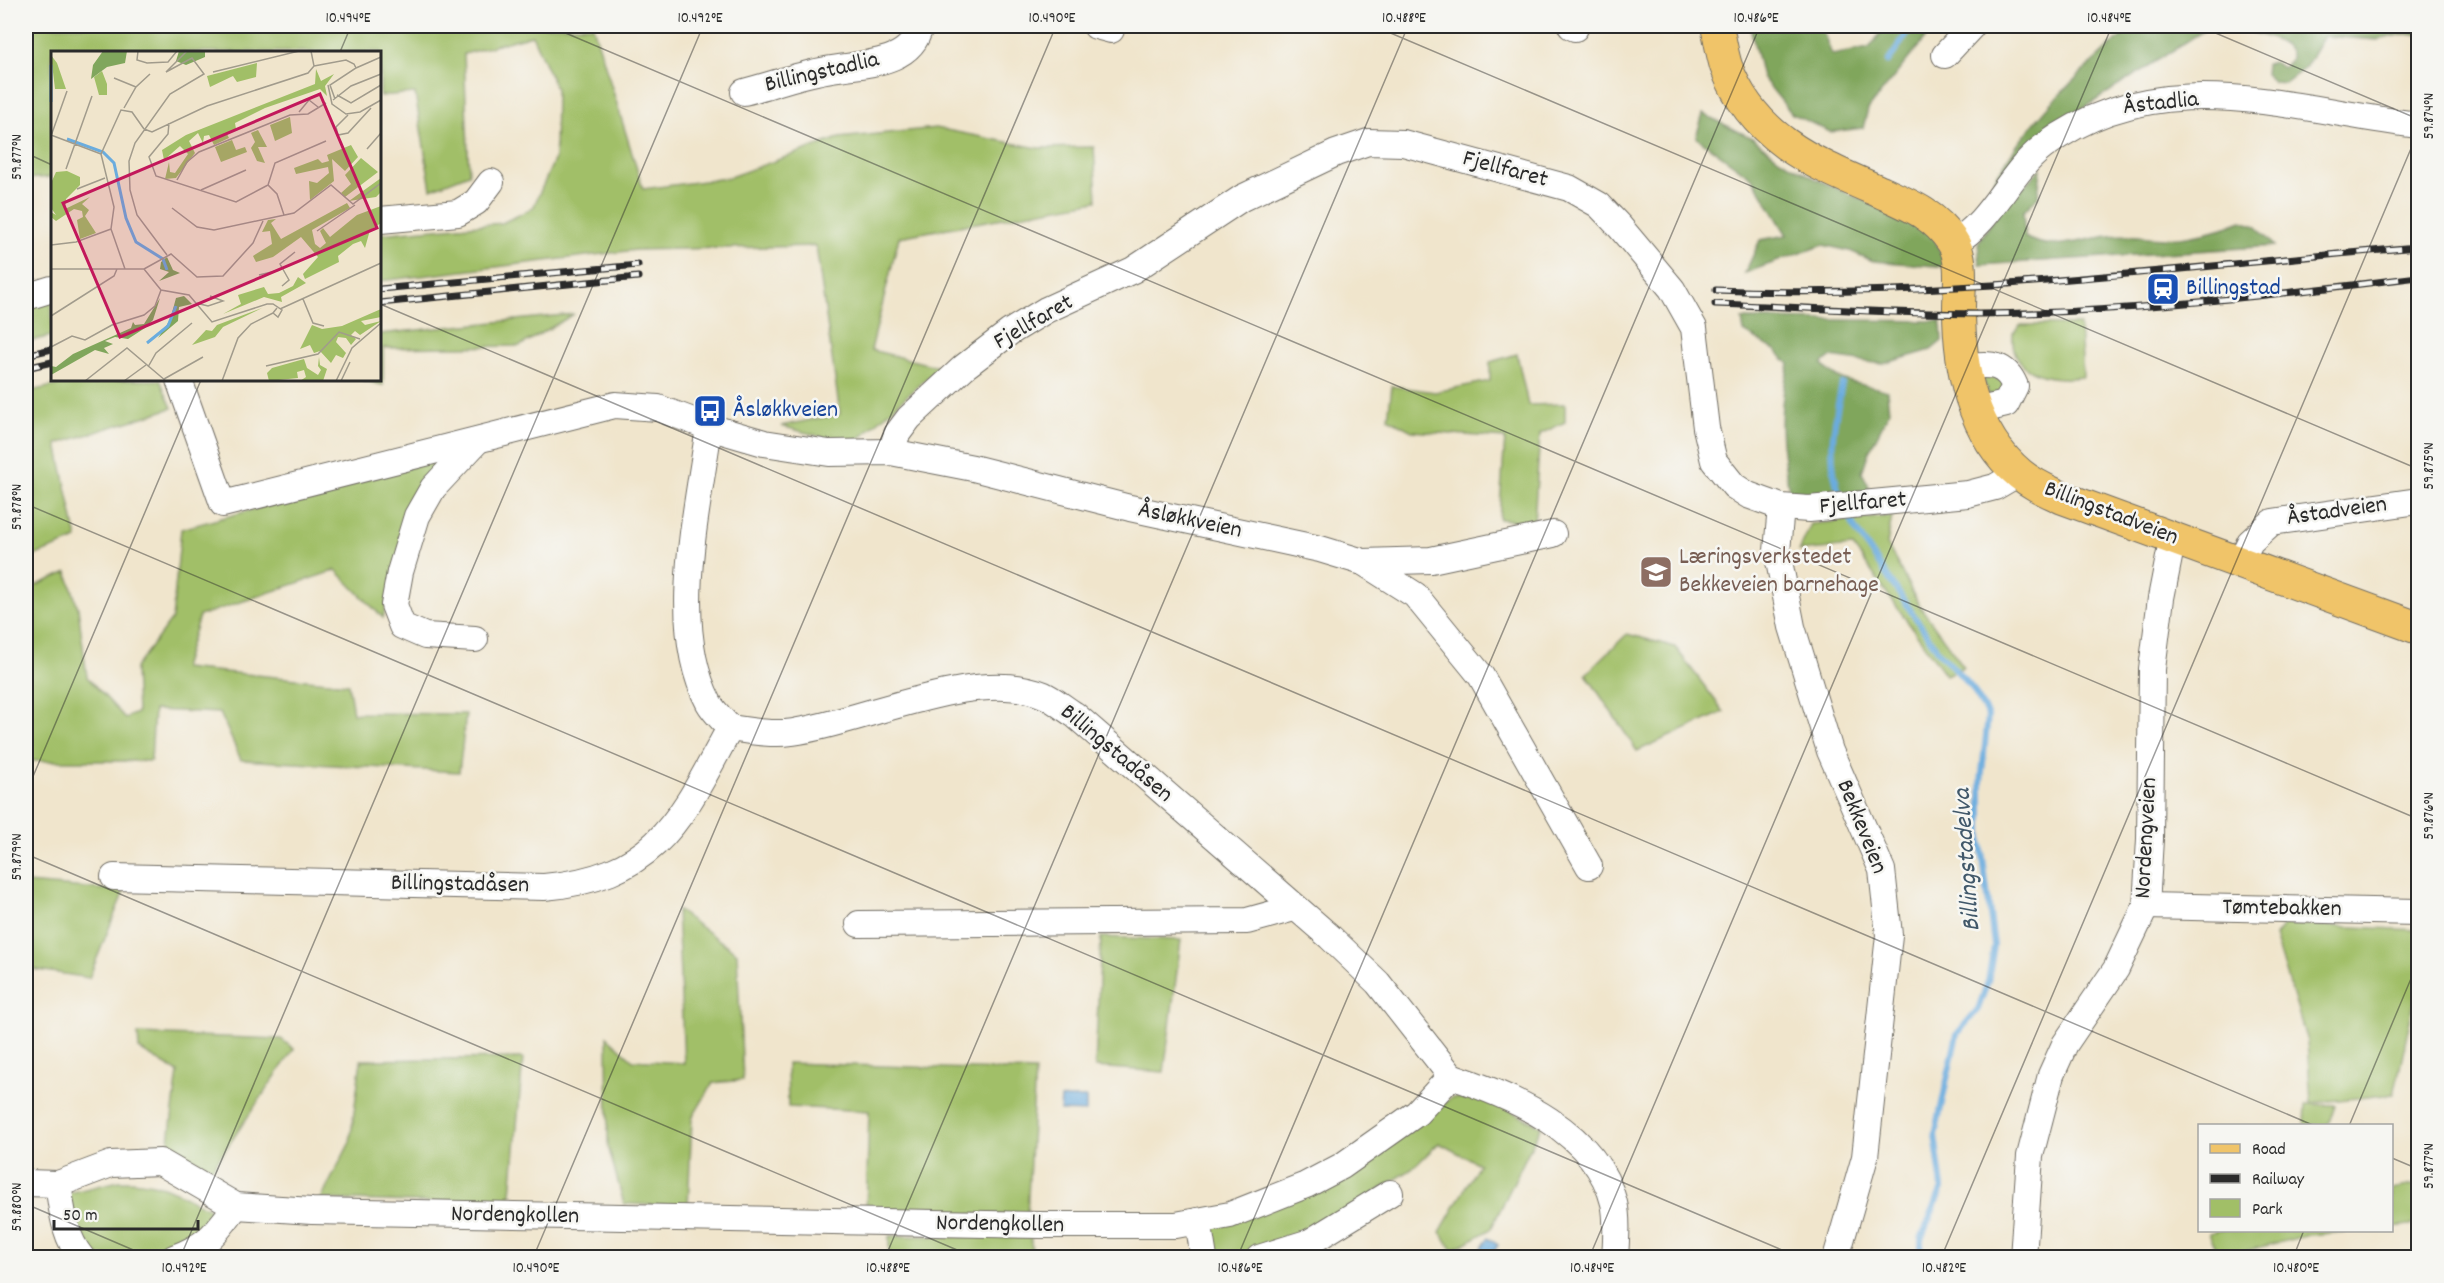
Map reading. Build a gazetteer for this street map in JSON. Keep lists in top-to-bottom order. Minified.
{"streets":{"main road":["Billingstadveien"],"street":["Billingstadlia","Åstadlia","Fjellfaret","Åstadveien","Åsløkkveien","Billingstadåsen","Bekkeveien","Nordengveien","Tømtebakken","Nordengkollen"]},"crossings":[["Åstadlia","Billingstadveien"],["Fjellfaret","Billingstadveien"],["Fjellfaret","Åsløkkveien"],["Fjellfaret","Bekkeveien"],["Åstadveien","Billingstadveien"],["Billingstadveien","Nordengveien"],["Billingstadåsen","Nordengkollen"],["Nordengveien","Tømtebakken"]],"water":["Billingstadelva"],"places":{"station":["Billingstad"],"bus stop":["Åsløkkveien"],"school or university":["Læringsverkstedet Bekkeveien barnehage"]},"legend":["Road","Railway","Park"],"scale_bar":"50 m","coordinates":["10.494°E","10.492°E","10.490°E","10.488°E","10.486°E","10.484°E","59.874°N","59.877°N","59.875°N","59.878°N","59.876°N","59.879°N","59.880°N","10.482°E","10.480°E"]}
